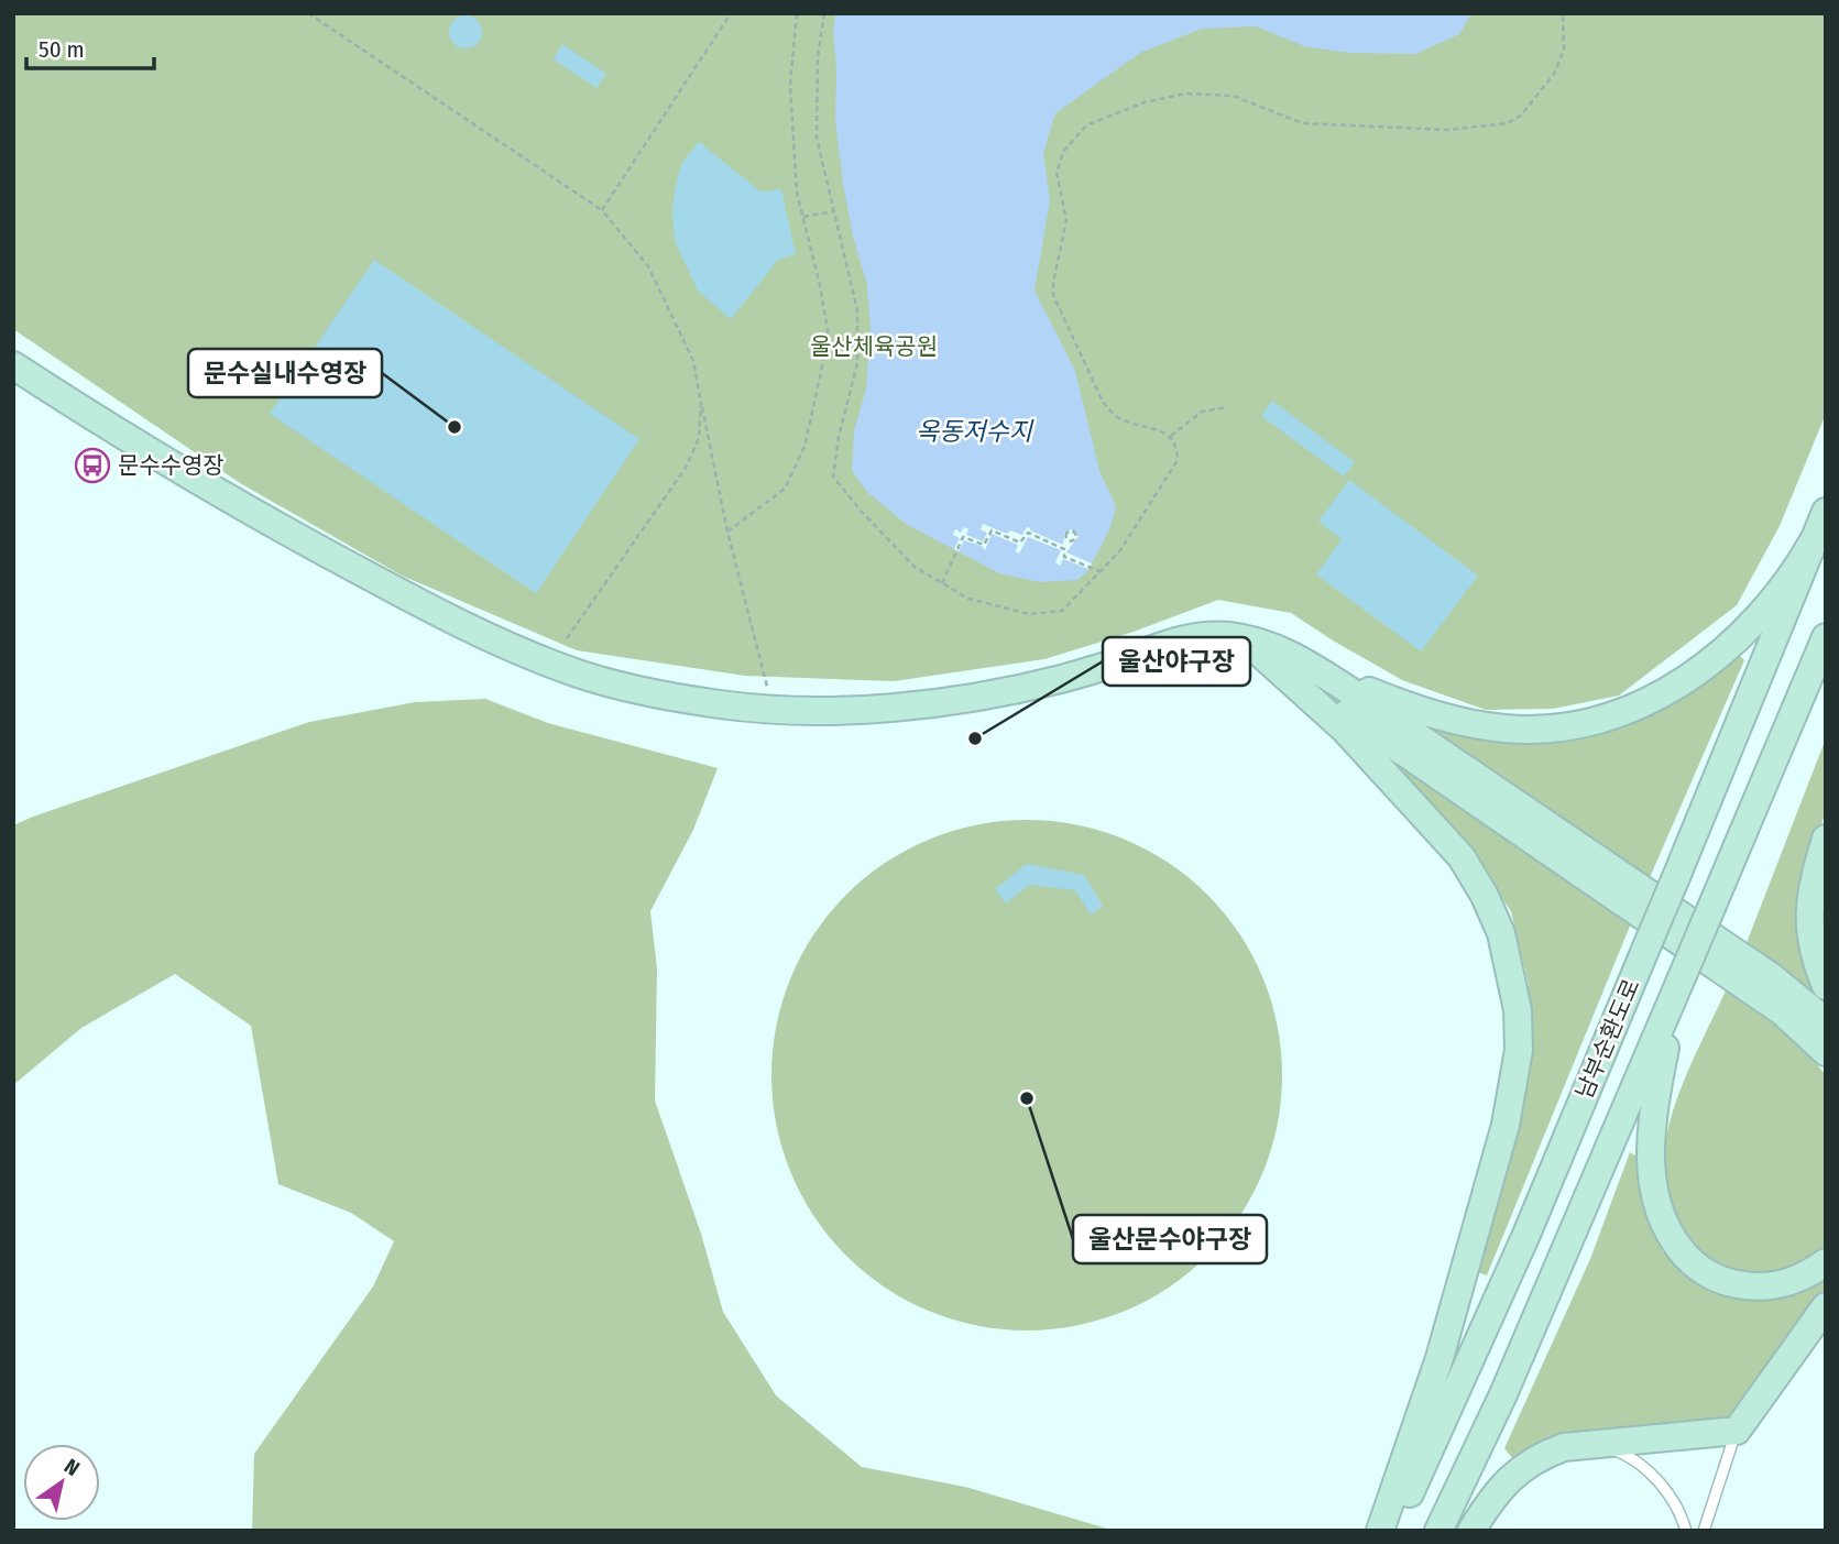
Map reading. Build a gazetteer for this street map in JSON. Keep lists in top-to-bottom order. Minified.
{"streets":{"main road":["남부순환도로"]},"water":["옥동저수지"],"parks":["울산체육공원"],"places":{"other":["문수실내수영장","울산야구장","울산문수야구장"],"bus stop":["문수수영장"]},"scale_bar":"50 m","north":"top right"}
